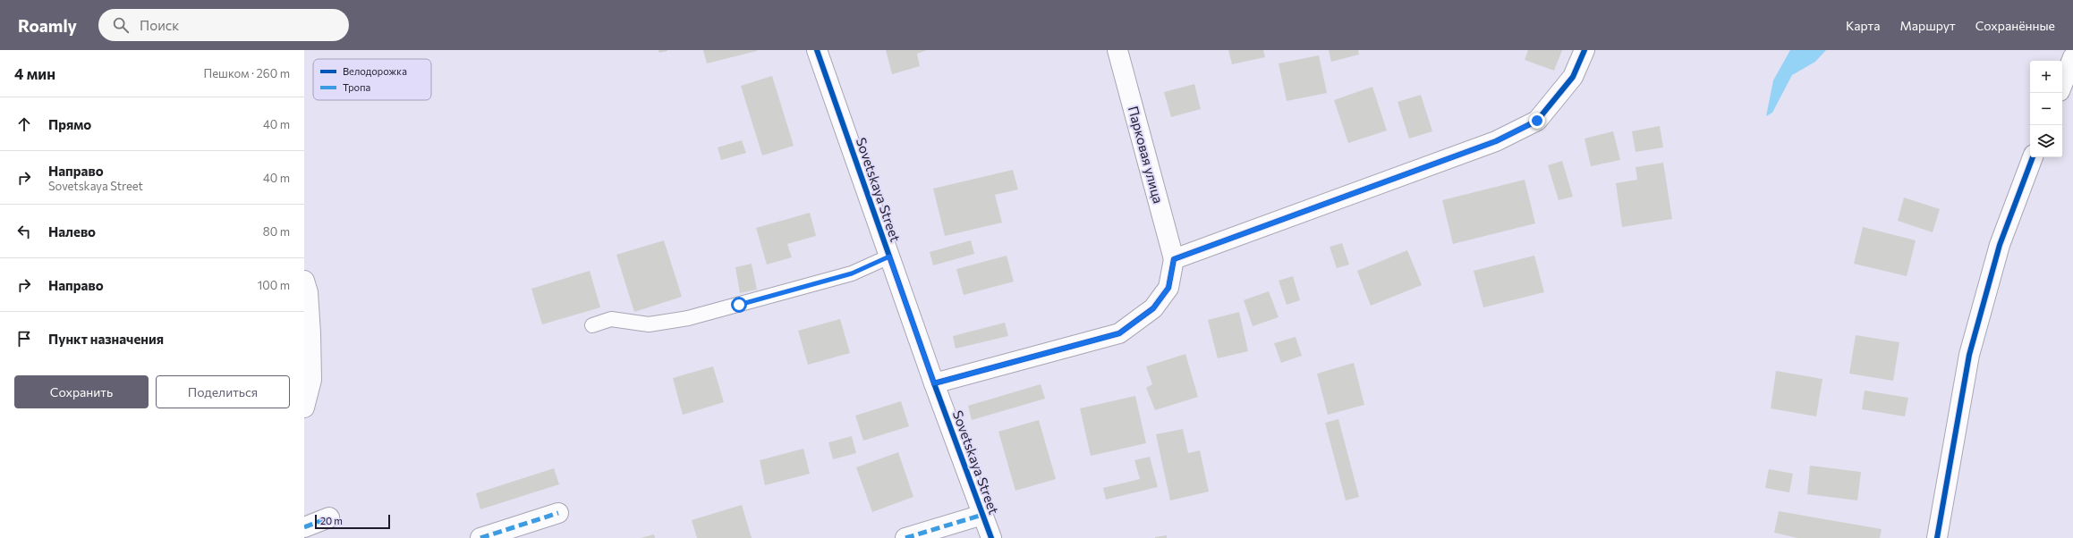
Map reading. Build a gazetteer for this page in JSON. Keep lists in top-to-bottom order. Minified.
{"streets":{"street":["Парковая улица","Sovetskaya Street"]},"legend":["Велодорожка","Тропа"],"scale_bar":"20 m","page":{"header":"Roamly","search":"Поиск","nav":["Карта","Маршрут","Сохранённые"],"heading":["4 мин","Пешком · 260 m"],"map_buttons":["+","−"],"list":[["Прямо","40 m"],["Направо","Sovetskaya Street","40 m"],["Налево","80 m"],["Направо","100 m"],"Пункт назначения"],"buttons":["Сохранить","Поделиться"],"scale":"20 m"}}
